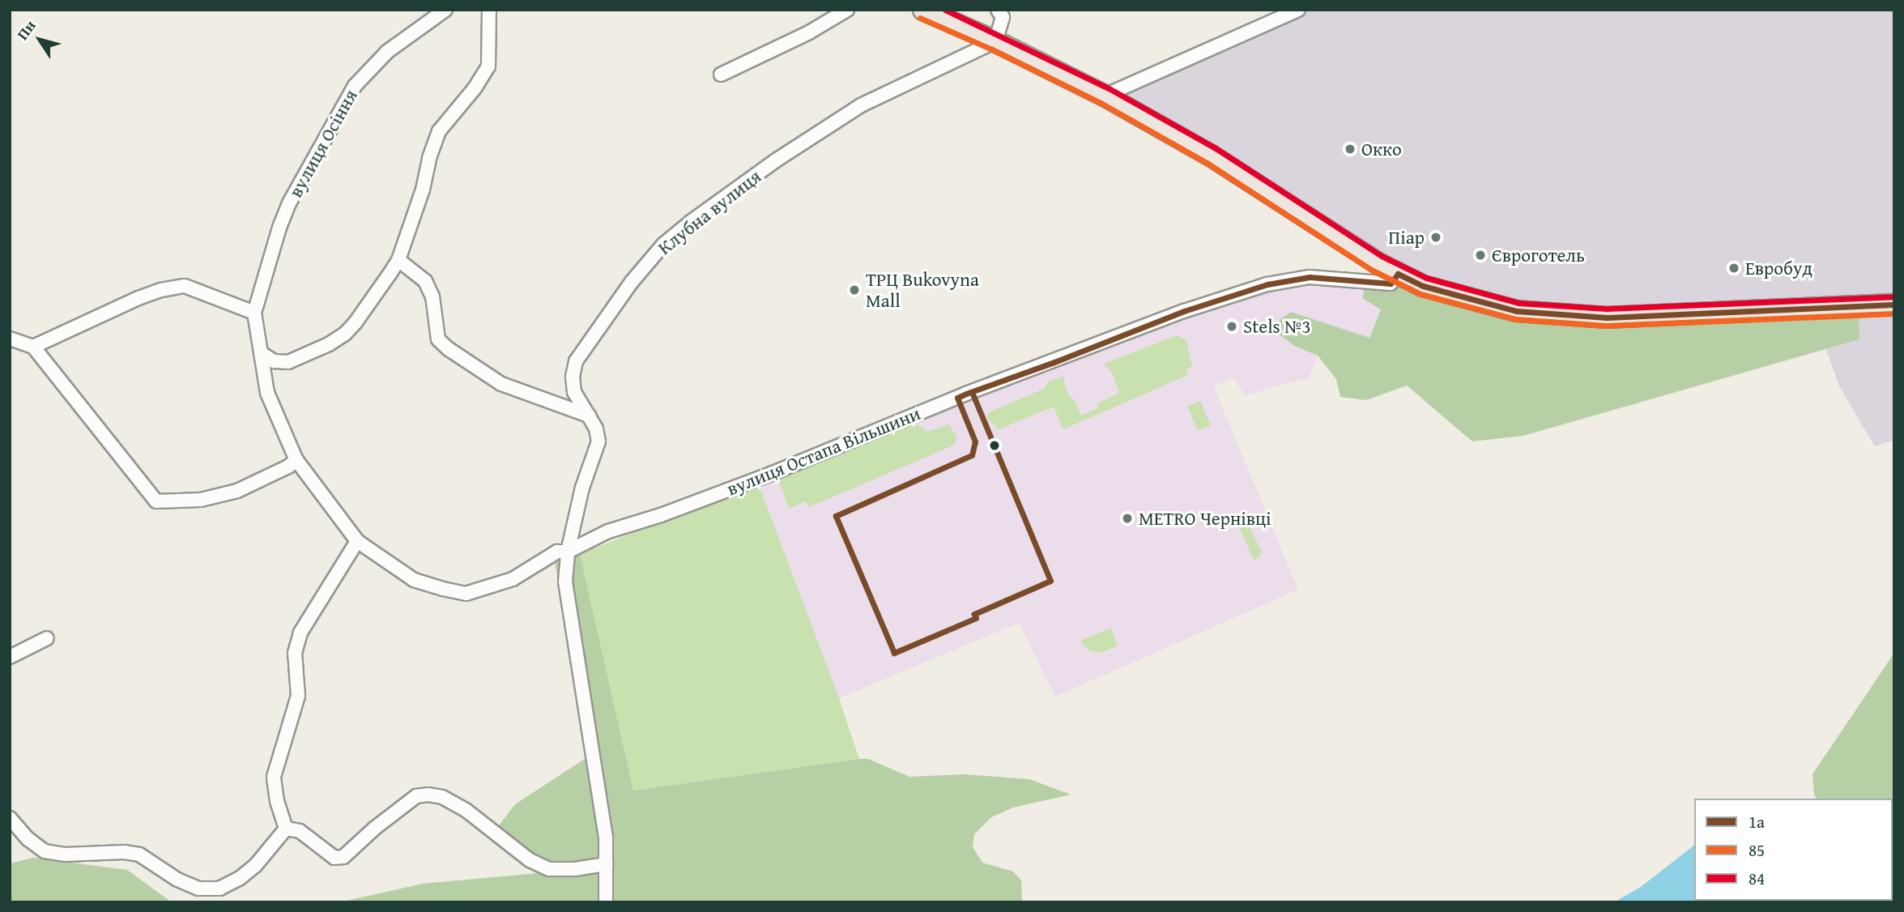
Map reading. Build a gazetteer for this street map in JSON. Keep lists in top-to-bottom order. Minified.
{"streets":{"street":["вулиця Осіння","Клубна вулиця","вулиця Остапа Вільшини"]},"crossings":[["вулиця Осіння","вулиця Остапа Вільшини"],["Клубна вулиця","вулиця Остапа Вільшини"]],"places":["Окко","Піар","Євроготель","Евробуд","ТРЦ Bukovyna Mall","Stels №3","METRO Чернівці"],"lines":["transit line 84","transit line 85","transit line 1а"],"legend":["1а","85","84"],"north":"top left"}
